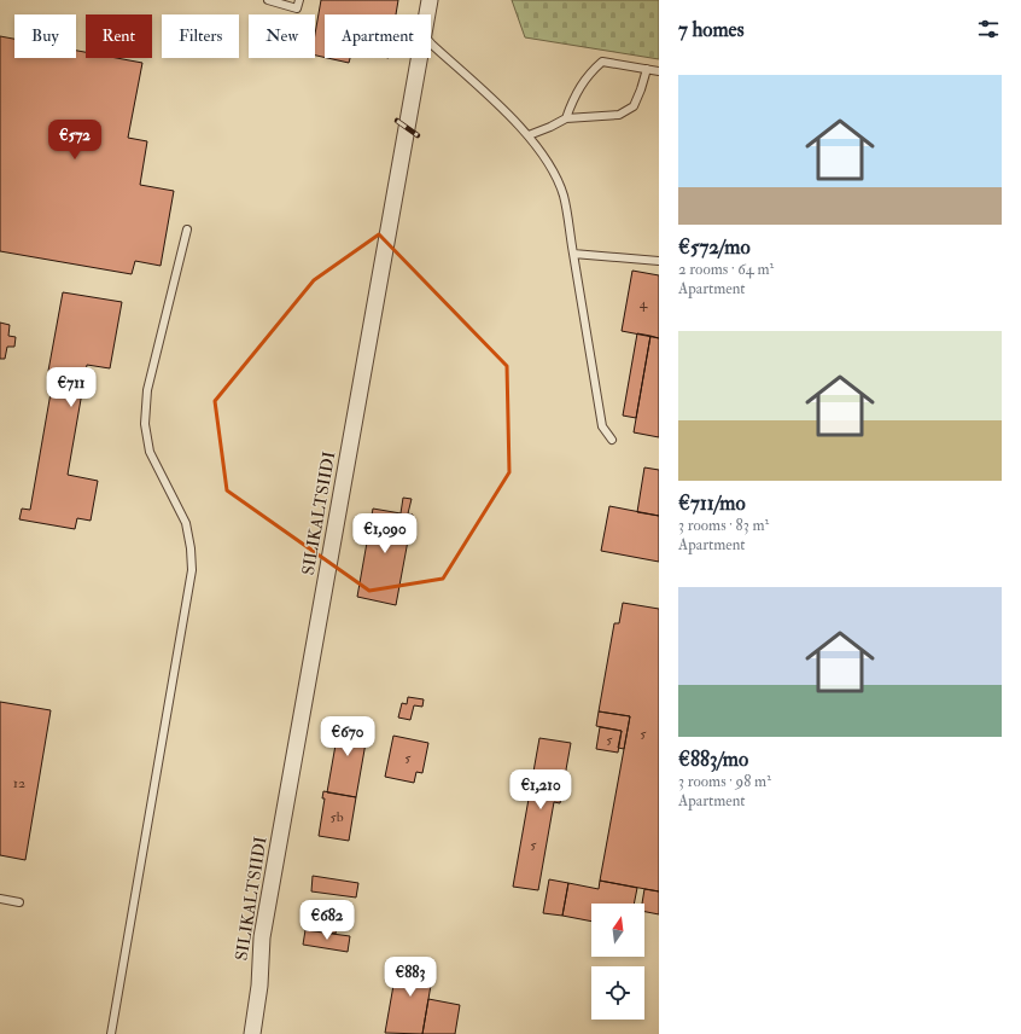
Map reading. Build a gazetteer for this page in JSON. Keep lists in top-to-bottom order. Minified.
{"streets":{"street":["SILIKALTSIIDI"]},"house_numbers":["4","5","5","5","12","5b","5"],"north":"top","page":{"heading":"7 homes","chip":["Buy","Rent","Filters","New","Apartment"],"list":[{"name":"€572/mo","note":"2 rooms · 64 m² · Apartment"},{"name":"€711/mo","note":"3 rooms · 83 m² · Apartment"},{"name":"€883/mo","note":"3 rooms · 98 m² · Apartment"}],"price":["€572","€711","€1,090","€670","€1,210","€682","€883"]}}
